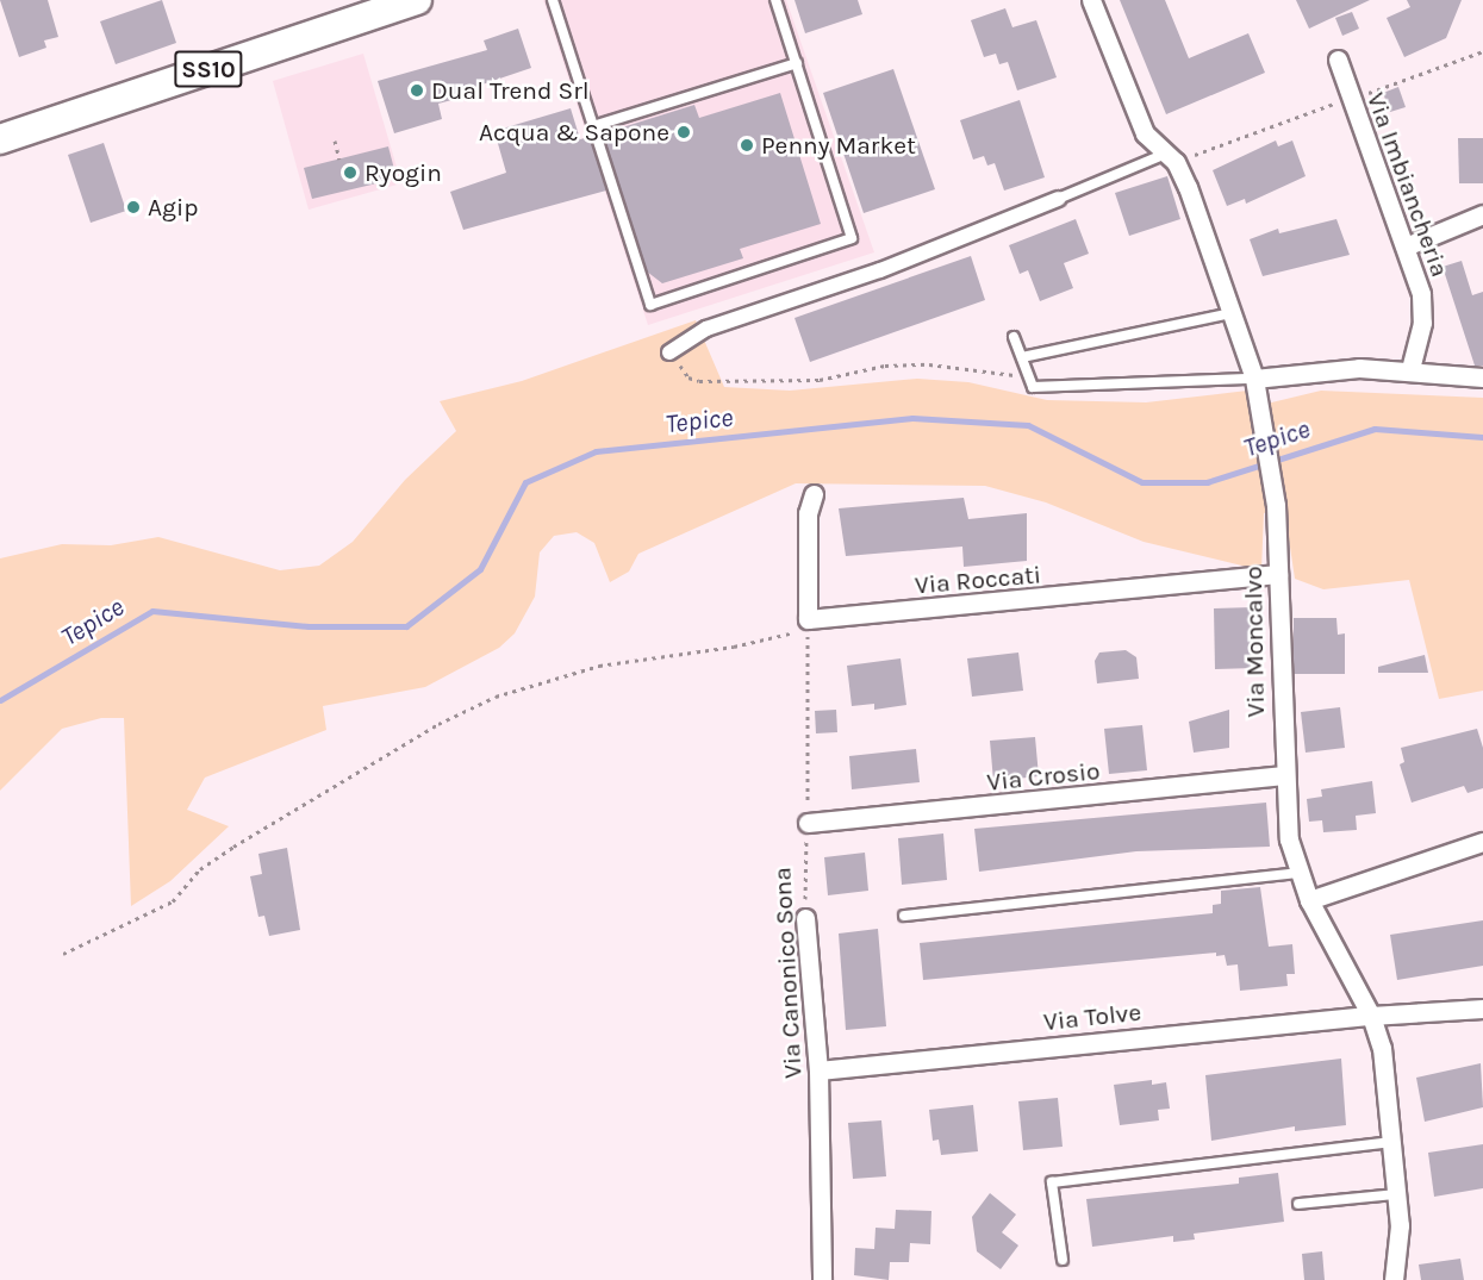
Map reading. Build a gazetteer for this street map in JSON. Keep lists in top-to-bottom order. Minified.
{"streets":{"main road":["SS10"],"street":["Via Imbiancheria","Via Roccati","Via Moncalvo","Via Crosio","Via Canonico Sona","Via Tolve"]},"crossings":[["Via Roccati","Via Moncalvo"],["Via Moncalvo","Via Crosio"],["Via Moncalvo","Via Tolve"],["Via Crosio","Via Canonico Sona"],["Via Canonico Sona","Via Tolve"]],"water":["Tepice"],"places":["Dual Trend Srl","Acqua & Sapone","Penny Market","Ryogin","Agip"]}
